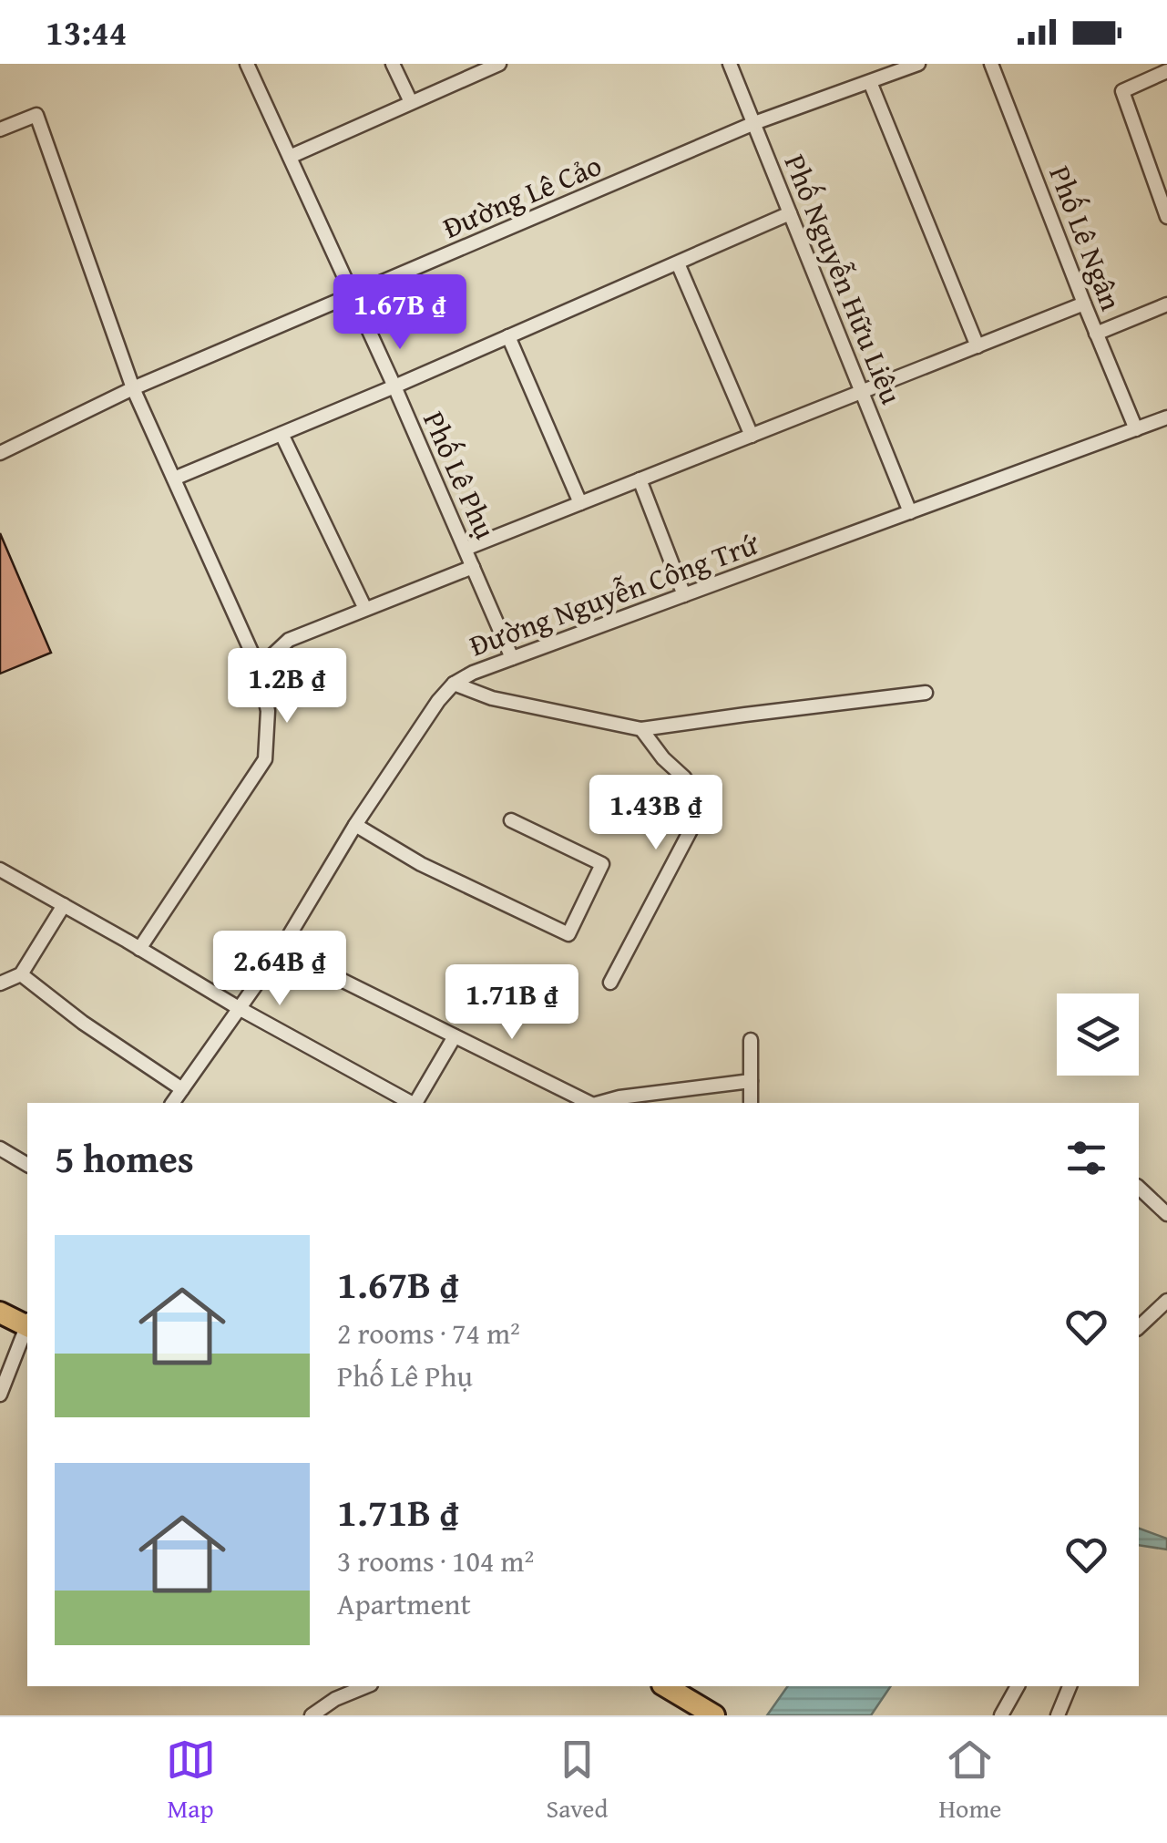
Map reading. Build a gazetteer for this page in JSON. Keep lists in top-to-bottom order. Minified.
{"streets":{"street":["Đường Lê Cảo","Phố Lê Ngân","Phố Nguyễn Hữu Liêu","Phố Lê Phụ","Đường Nguyễn Công Trứ"]},"crossings":[["Đường Lê Cảo","Phố Nguyễn Hữu Liêu"],["Đường Lê Cảo","Phố Lê Phụ"],["Phố Lê Ngân","Đường Nguyễn Công Trứ"],["Phố Nguyễn Hữu Liêu","Đường Nguyễn Công Trứ"],["Phố Lê Phụ","Đường Nguyễn Công Trứ"]],"page":{"status":"13:44","price":["1.67B ₫","1.2B ₫","1.43B ₫","2.64B ₫","1.71B ₫"],"heading":"5 homes","list":[{"name":"1.67B ₫","note":"2 rooms · 74 m² · Phố Lê Phụ"},{"name":"1.71B ₫","note":"3 rooms · 104 m² · Apartment"}],"tabs":["Map","Saved","Home"]}}
